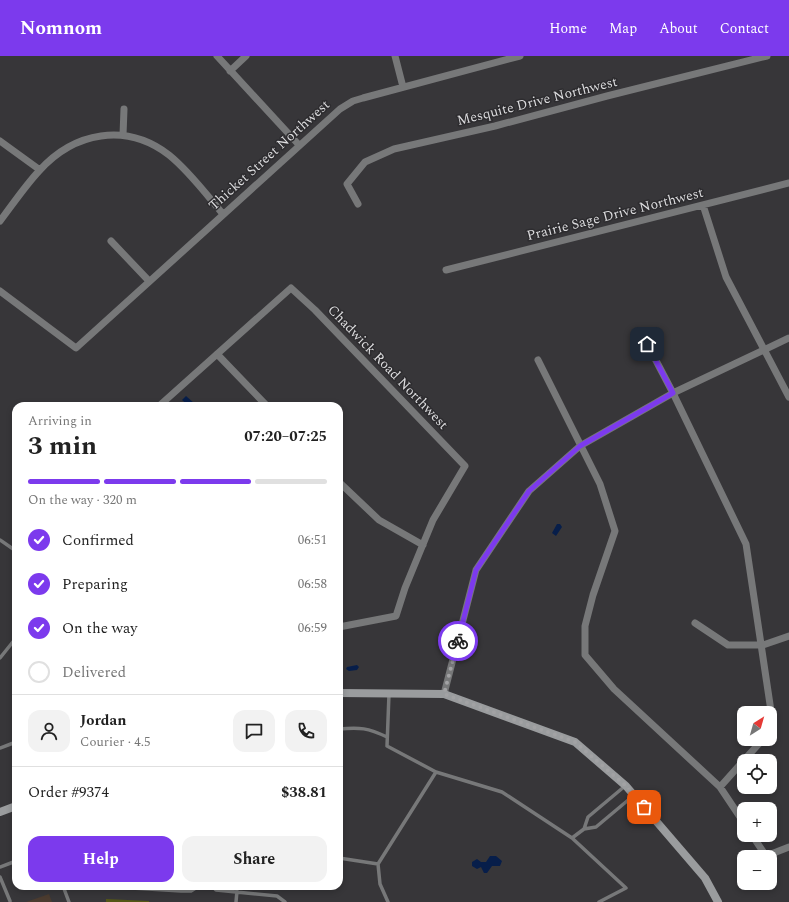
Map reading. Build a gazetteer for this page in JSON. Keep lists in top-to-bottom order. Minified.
{"streets":{"street":["Mesquite Drive Northwest","Thicket Street Northwest","Prairie Sage Drive Northwest","Chadwick Road Northwest"]},"north":"top right","page":{"header":"Nomnom","nav":["Home","Map","About","Contact"],"heading":["3 min","Arriving in","07:20–07:25"],"panel":["Jordan","Courier · 4.5","Order #9374","$38.81"],"bar":"On the way · 320 m","list":[["Confirmed","06:51"],["Preparing","06:58"],["On the way","06:59"],"Delivered"],"map_buttons":["+","−"],"buttons":["Help","Share"]}}
